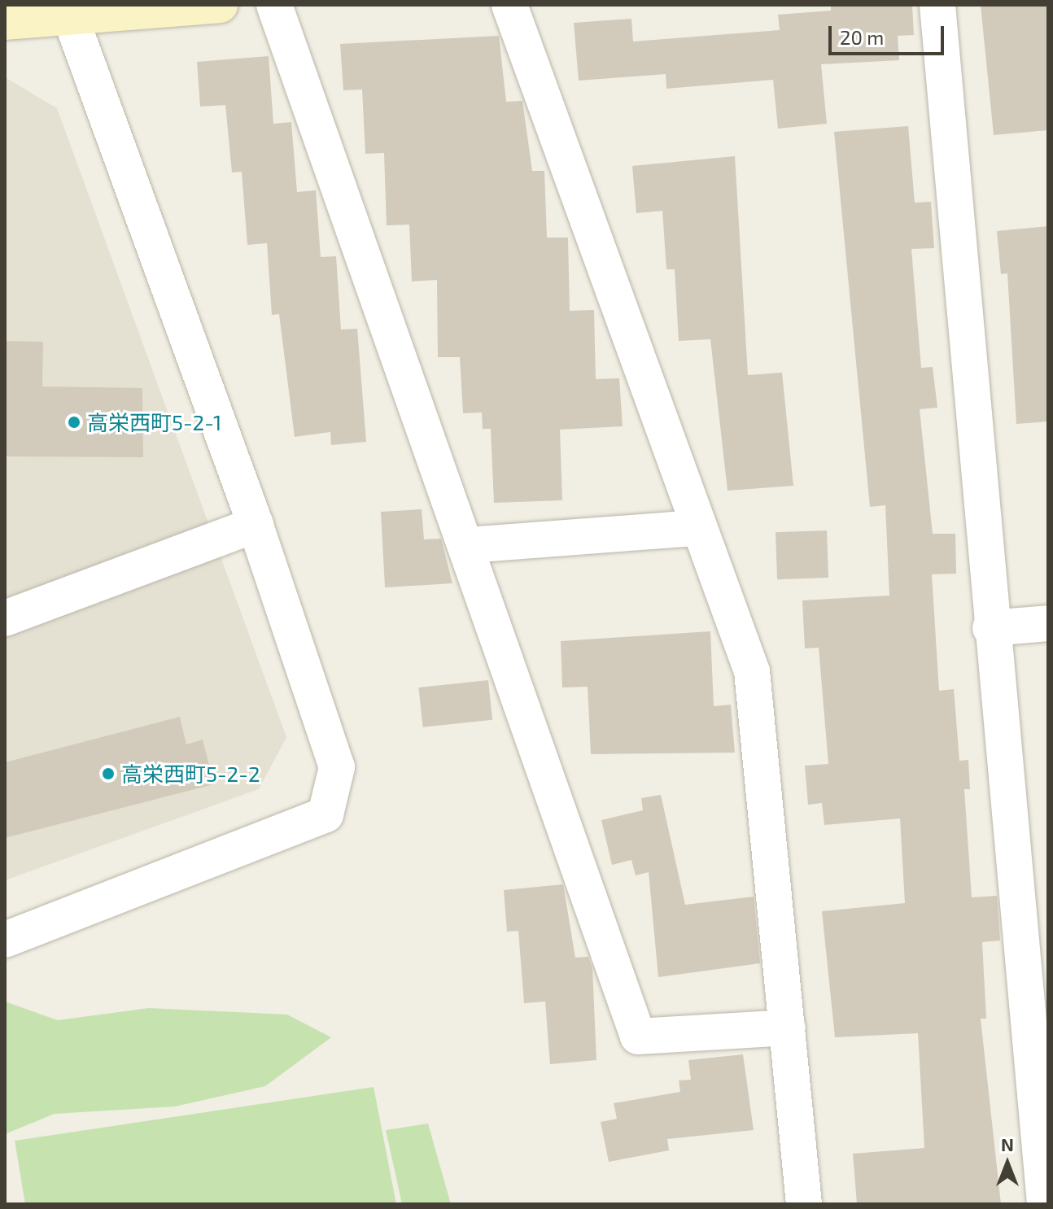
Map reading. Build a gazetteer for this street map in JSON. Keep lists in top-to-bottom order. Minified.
{"places":["高栄西町5-2-1","高栄西町5-2-2"],"scale_bar":"20 m","north":"top"}
